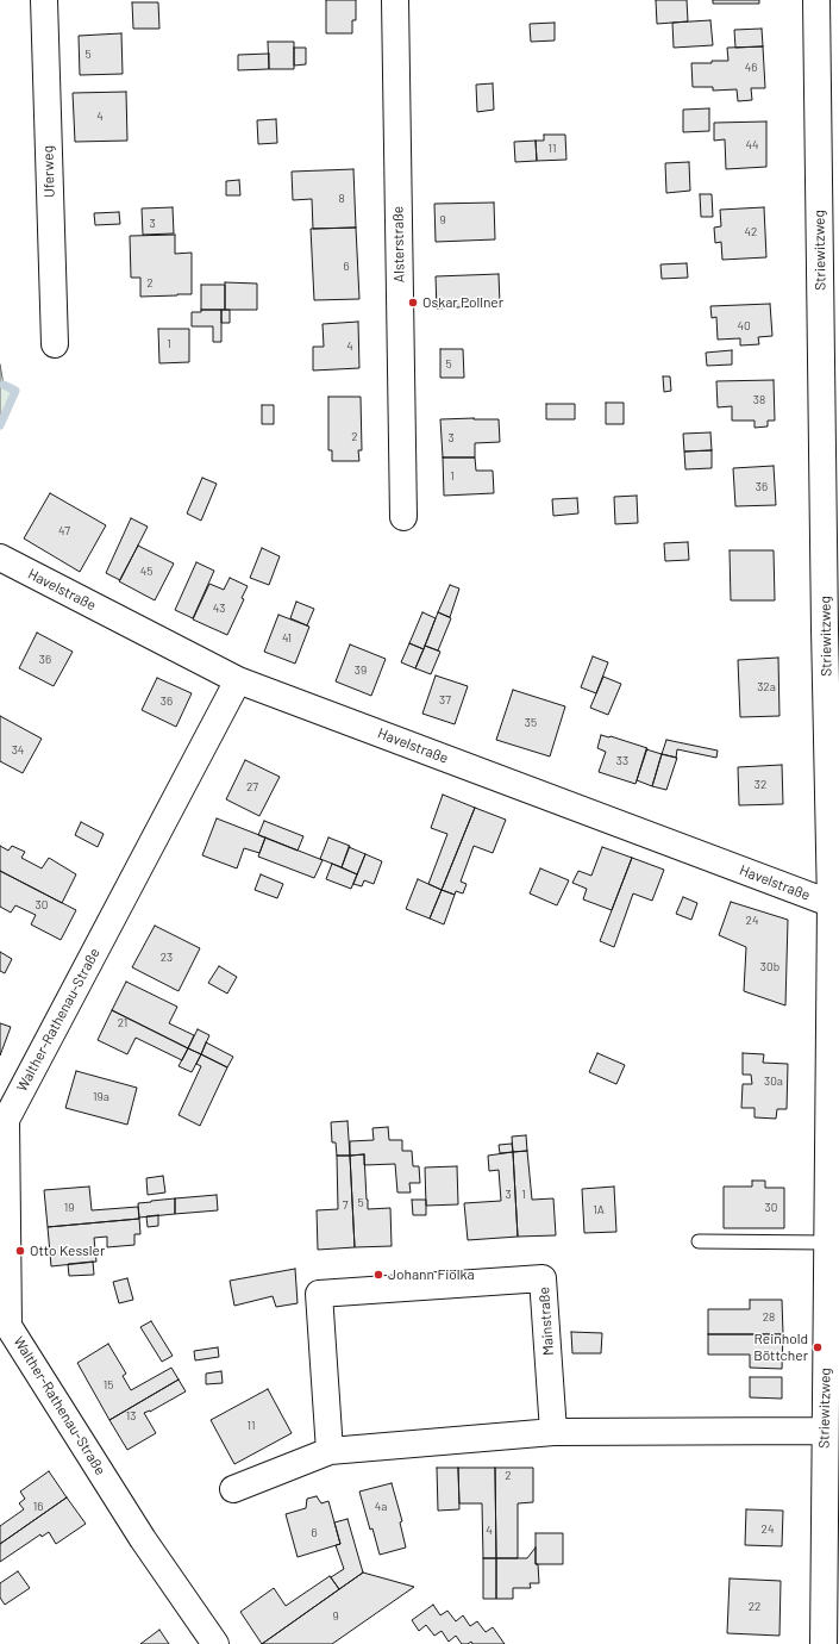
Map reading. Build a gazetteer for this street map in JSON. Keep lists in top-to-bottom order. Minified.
{"streets":{"street":["Uferweg","Alsterstraße","Striewitzweg","Havelstraße","Walther-Rathenau-Straße","Mainstraße"]},"crossings":[["Striewitzweg","Havelstraße"],["Havelstraße","Walther-Rathenau-Straße"]],"places":["Oskar Pollner","Otto Kessler","Johann Fiolka","Reinhold Böttcher"],"house_numbers":["5","46","4","44","11","8","9","3","42","6","2","40","1","4","5","38","2","3","1","36","47","45","43","41","36","39","32a","37","36","35","34","33","32","27","30","24","23","30b","21","30a","19a","3","1","5","7","19","30","1A","28","15","13","11","2","16","4a","24","4","6","22","9"]}
